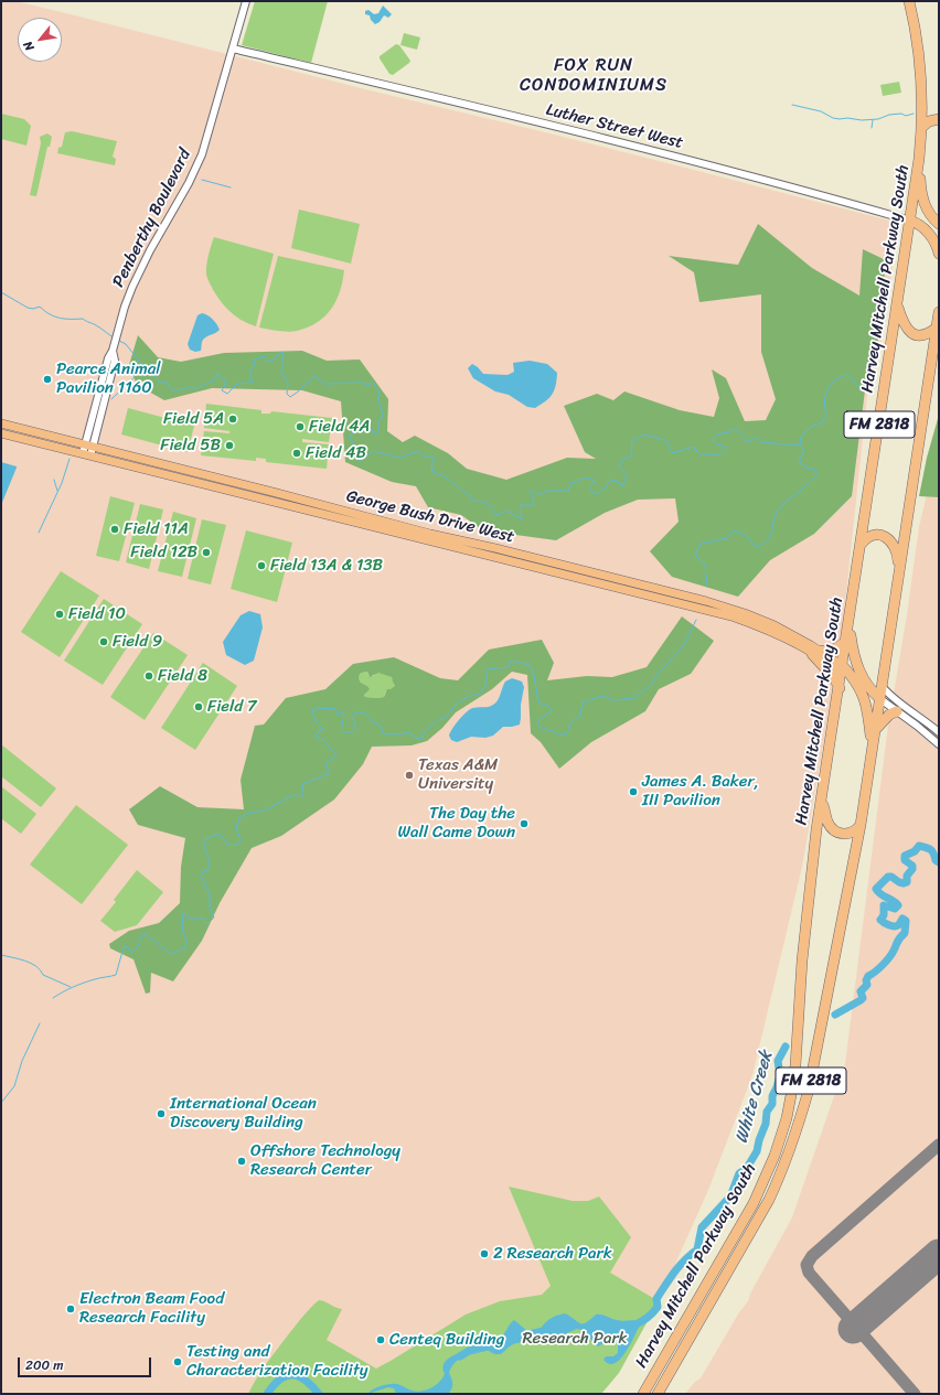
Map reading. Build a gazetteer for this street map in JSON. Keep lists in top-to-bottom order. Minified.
{"streets":{"highway":["Harvey Mitchell Parkway South","FM 2818"],"main road":["George Bush Drive West"],"street":["Luther Street West","Penberthy Boulevard"]},"crossings":[["Luther Street West","Penberthy Boulevard"],["Luther Street West","Harvey Mitchell Parkway South"],["Penberthy Boulevard","George Bush Drive West"],["Harvey Mitchell Parkway South","George Bush Drive West"]],"districts":["FOX RUN CONDOMINIUMS"],"water":["White Creek"],"parks":["Research Park"],"places":["Pearce Animal Pavilion 1160","Field 5A","Field 4A","Field 5B","Field 4B","Field 11A","Field 12B","Field 13A & 13B","Field 10","Field 9","Field 8","Field 7","Texas A&M University","James A. Baker, III Pavilion","The Day the Wall Came Down","International Ocean Discovery Building","Offshore Technology Research Center","2 Research Park","Electron Beam Food Research Facility","Centeq Building","Testing and Characterization Facility"],"scale_bar":"200 m","north":"bottom left"}
